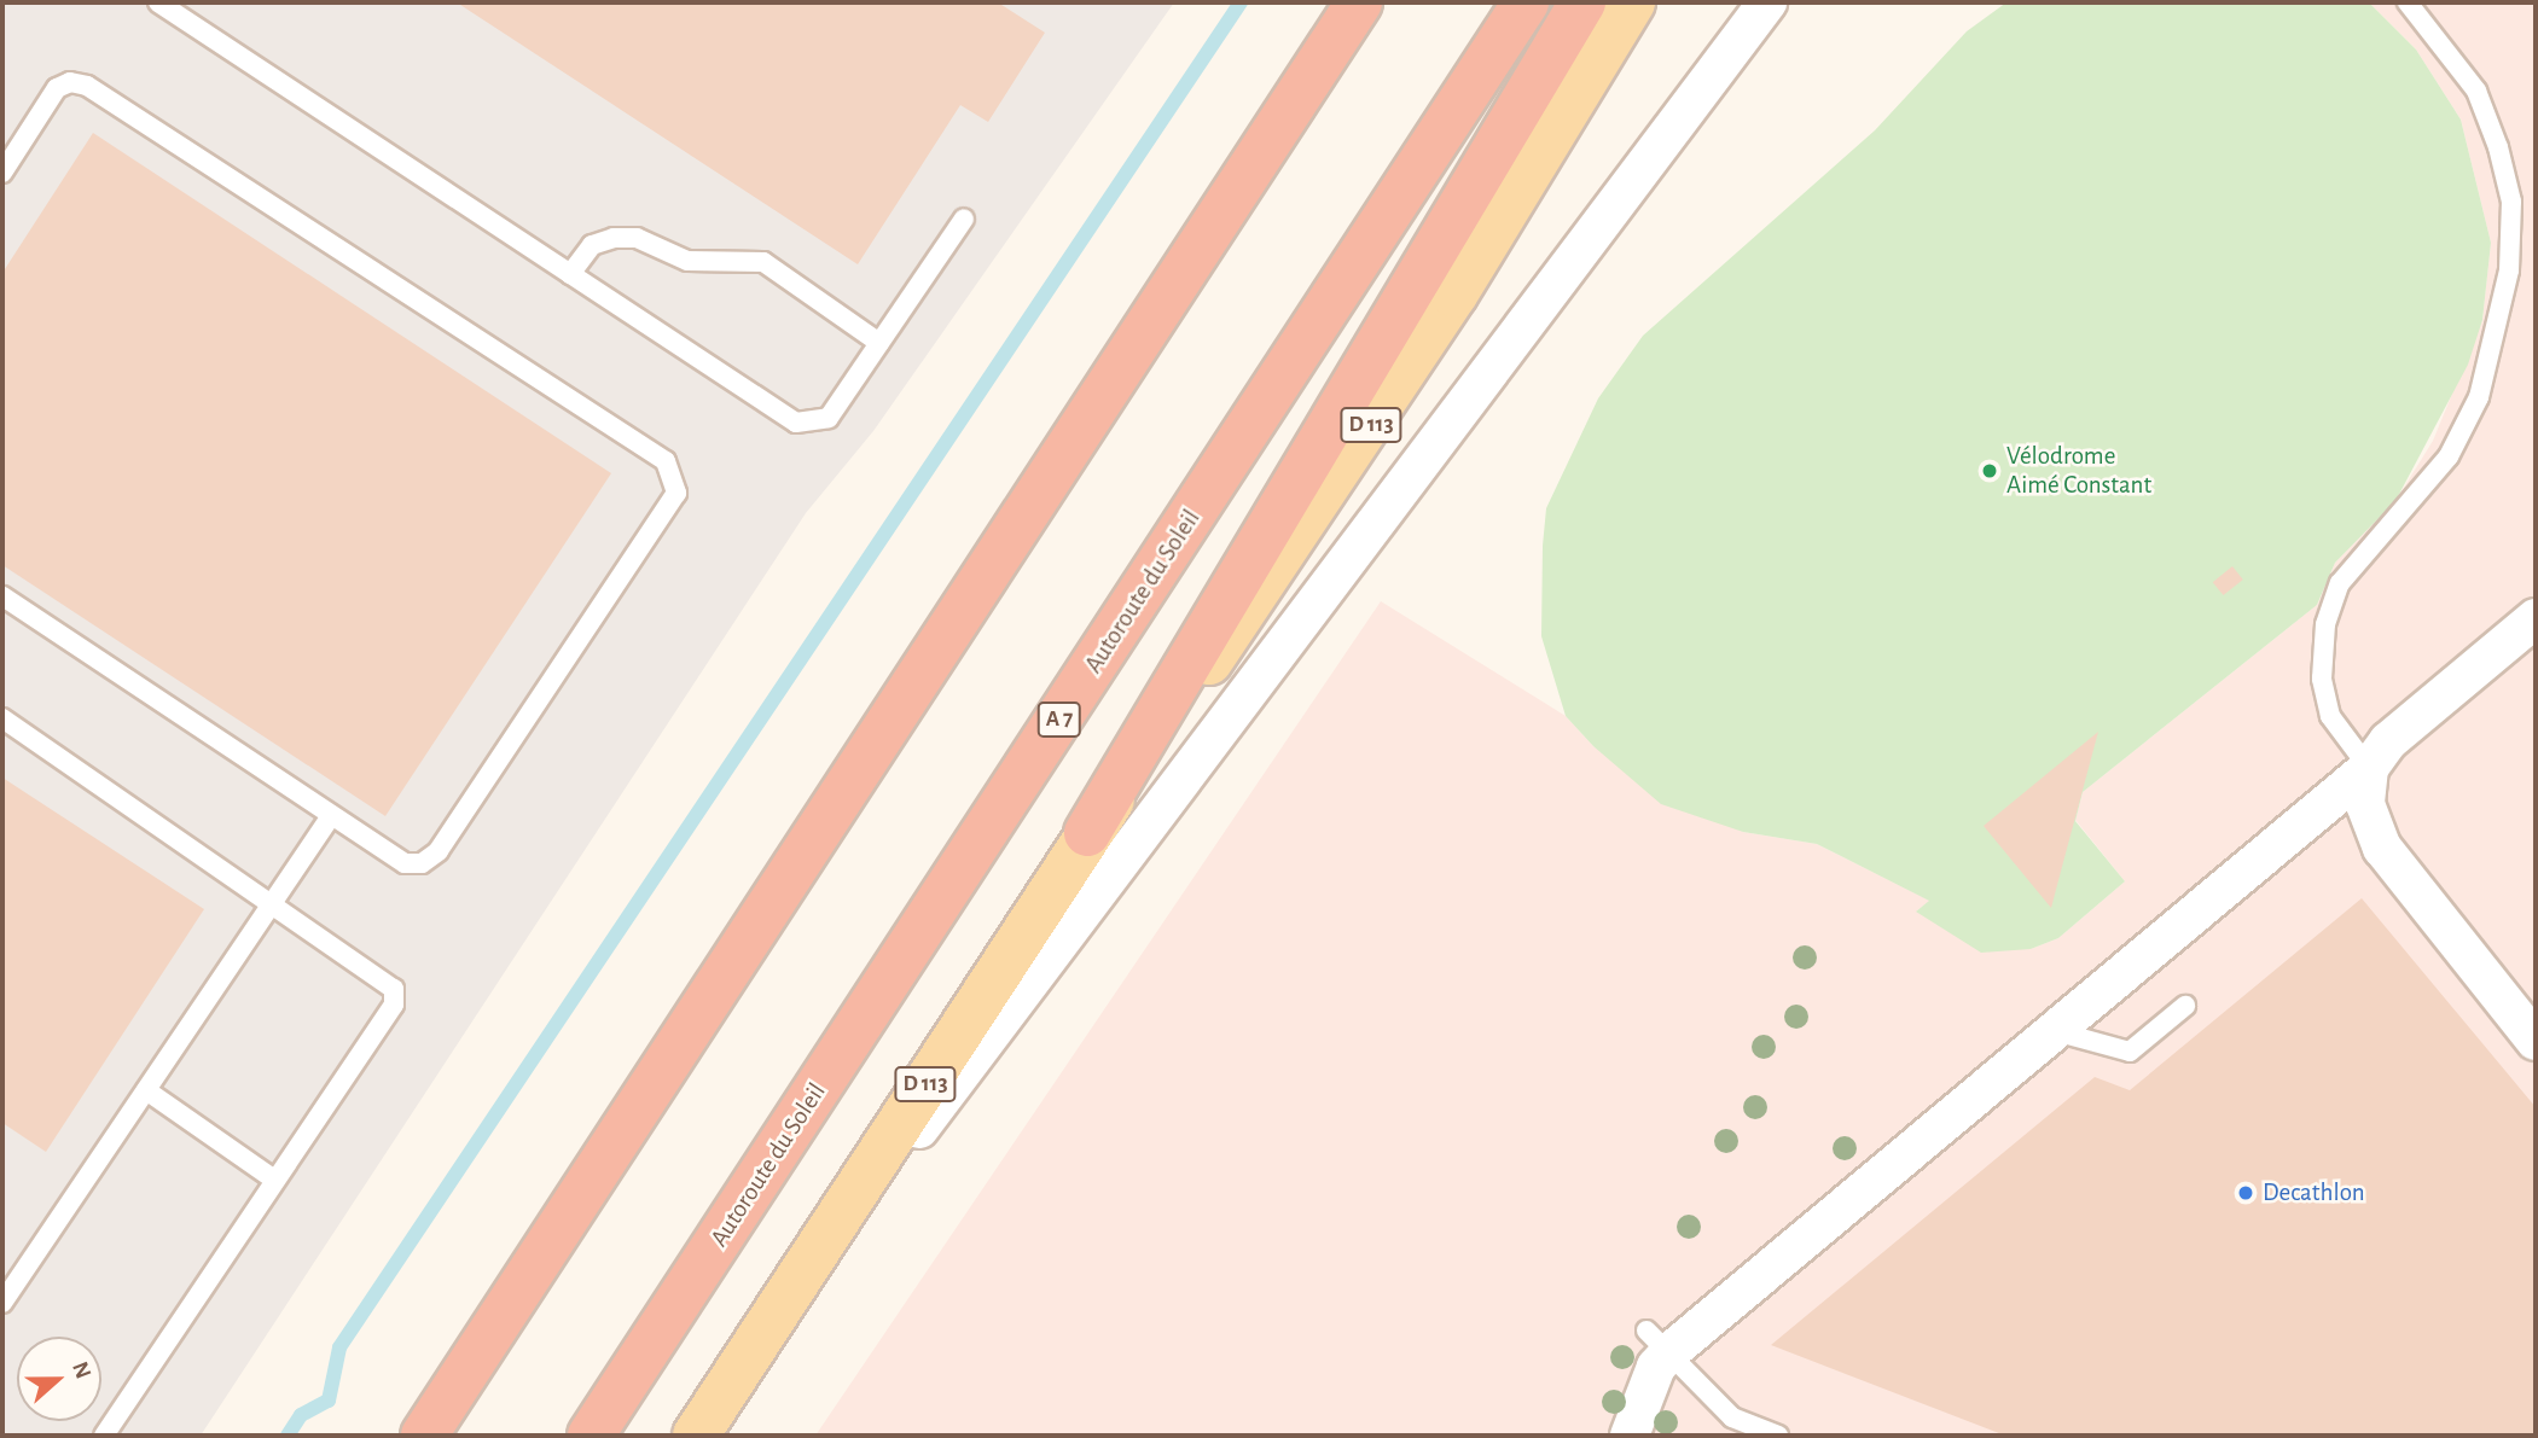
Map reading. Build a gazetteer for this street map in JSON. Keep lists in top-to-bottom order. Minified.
{"streets":{"highway":["Autoroute du Soleil","A 7"],"main road":["D 113"]},"places":["Vélodrome Aimé Constant","Decathlon"],"north":"right"}
